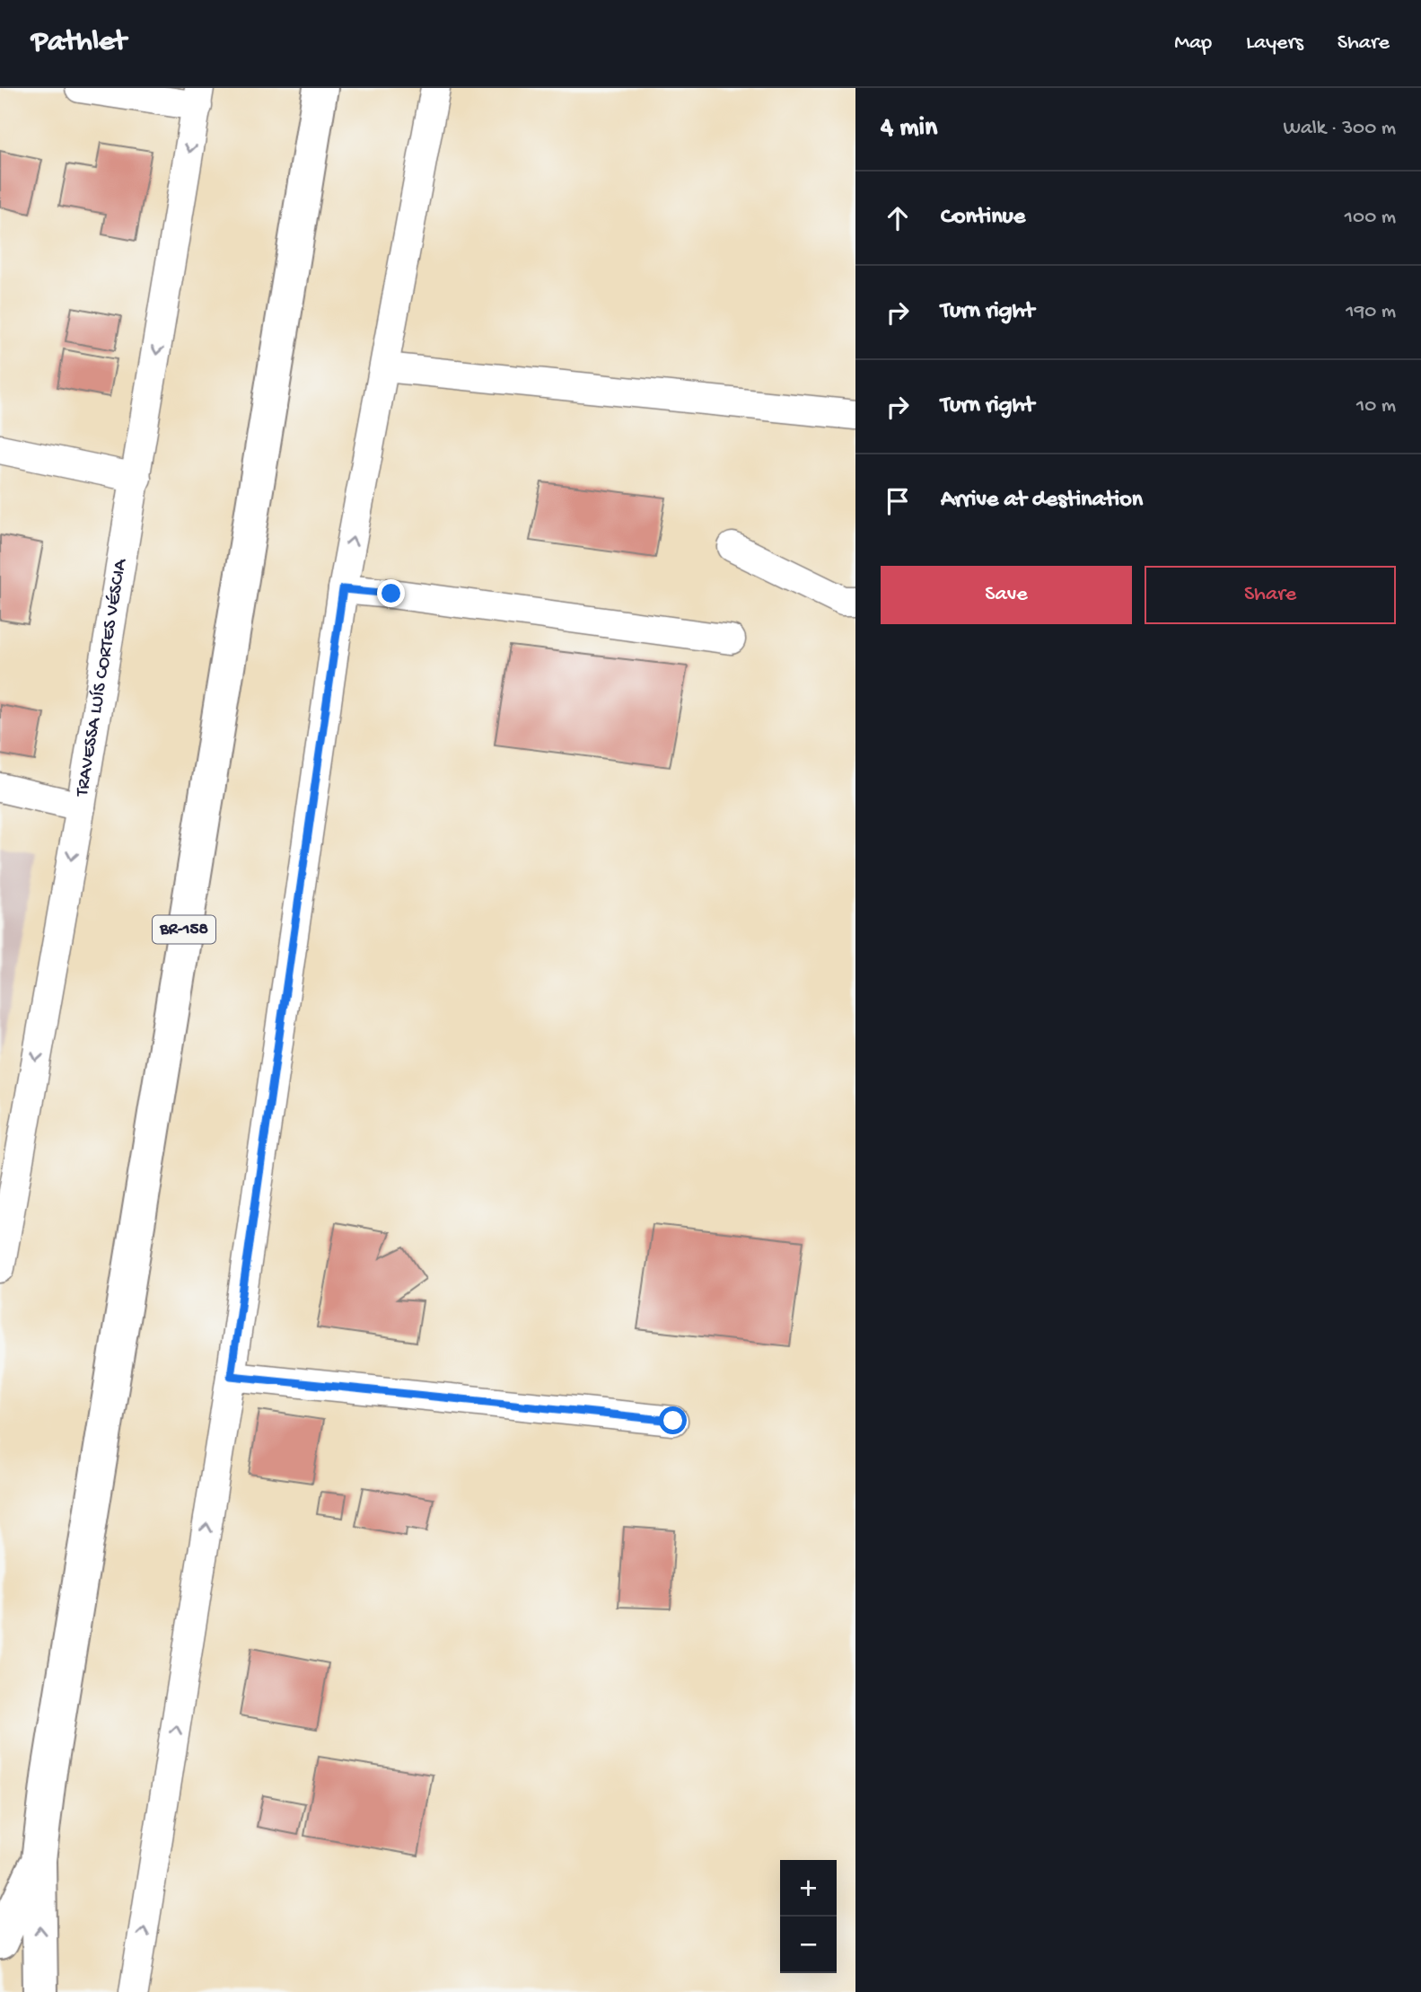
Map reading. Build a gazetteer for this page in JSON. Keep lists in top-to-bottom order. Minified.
{"streets":{"highway":["BR-158"],"street":["TRAVESSA LUÍS CORTES VÉSCIA"]},"page":{"header":"Pathlet","nav":["Map","Layers","Share"],"heading":["4 min","Walk · 300 m"],"list":[["Continue","100 m"],["Turn right","190 m"],["Turn right","10 m"],"Arrive at destination"],"buttons":["Save","Share"],"map_buttons":["+","−"]}}
